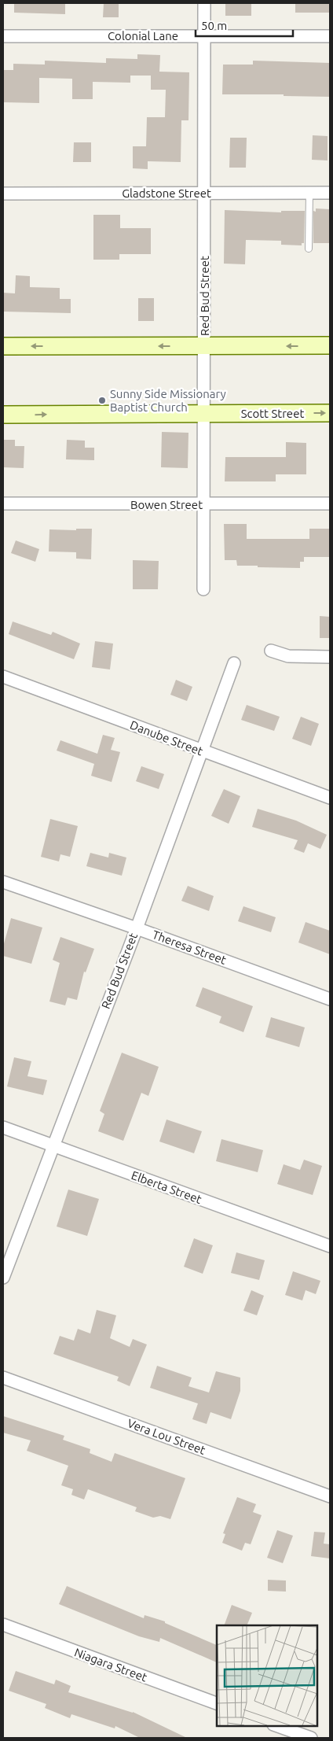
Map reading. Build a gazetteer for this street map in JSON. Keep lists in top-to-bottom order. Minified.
{"streets":{"main road":["Scott Street"],"street":["Colonial Lane","Gladstone Street","Red Bud Street","Bowen Street","Danube Street","Theresa Street","Elberta Street","Vera Lou Street","Niagara Street"]},"crossings":[["Colonial Lane","Red Bud Street"],["Gladstone Street","Red Bud Street"],["Red Bud Street","Scott Street"],["Red Bud Street","Bowen Street"],["Red Bud Street","Danube Street"],["Red Bud Street","Theresa Street"],["Red Bud Street","Elberta Street"]],"places":["Sunny Side Missionary Baptist Church"],"scale_bar":"50 m"}
